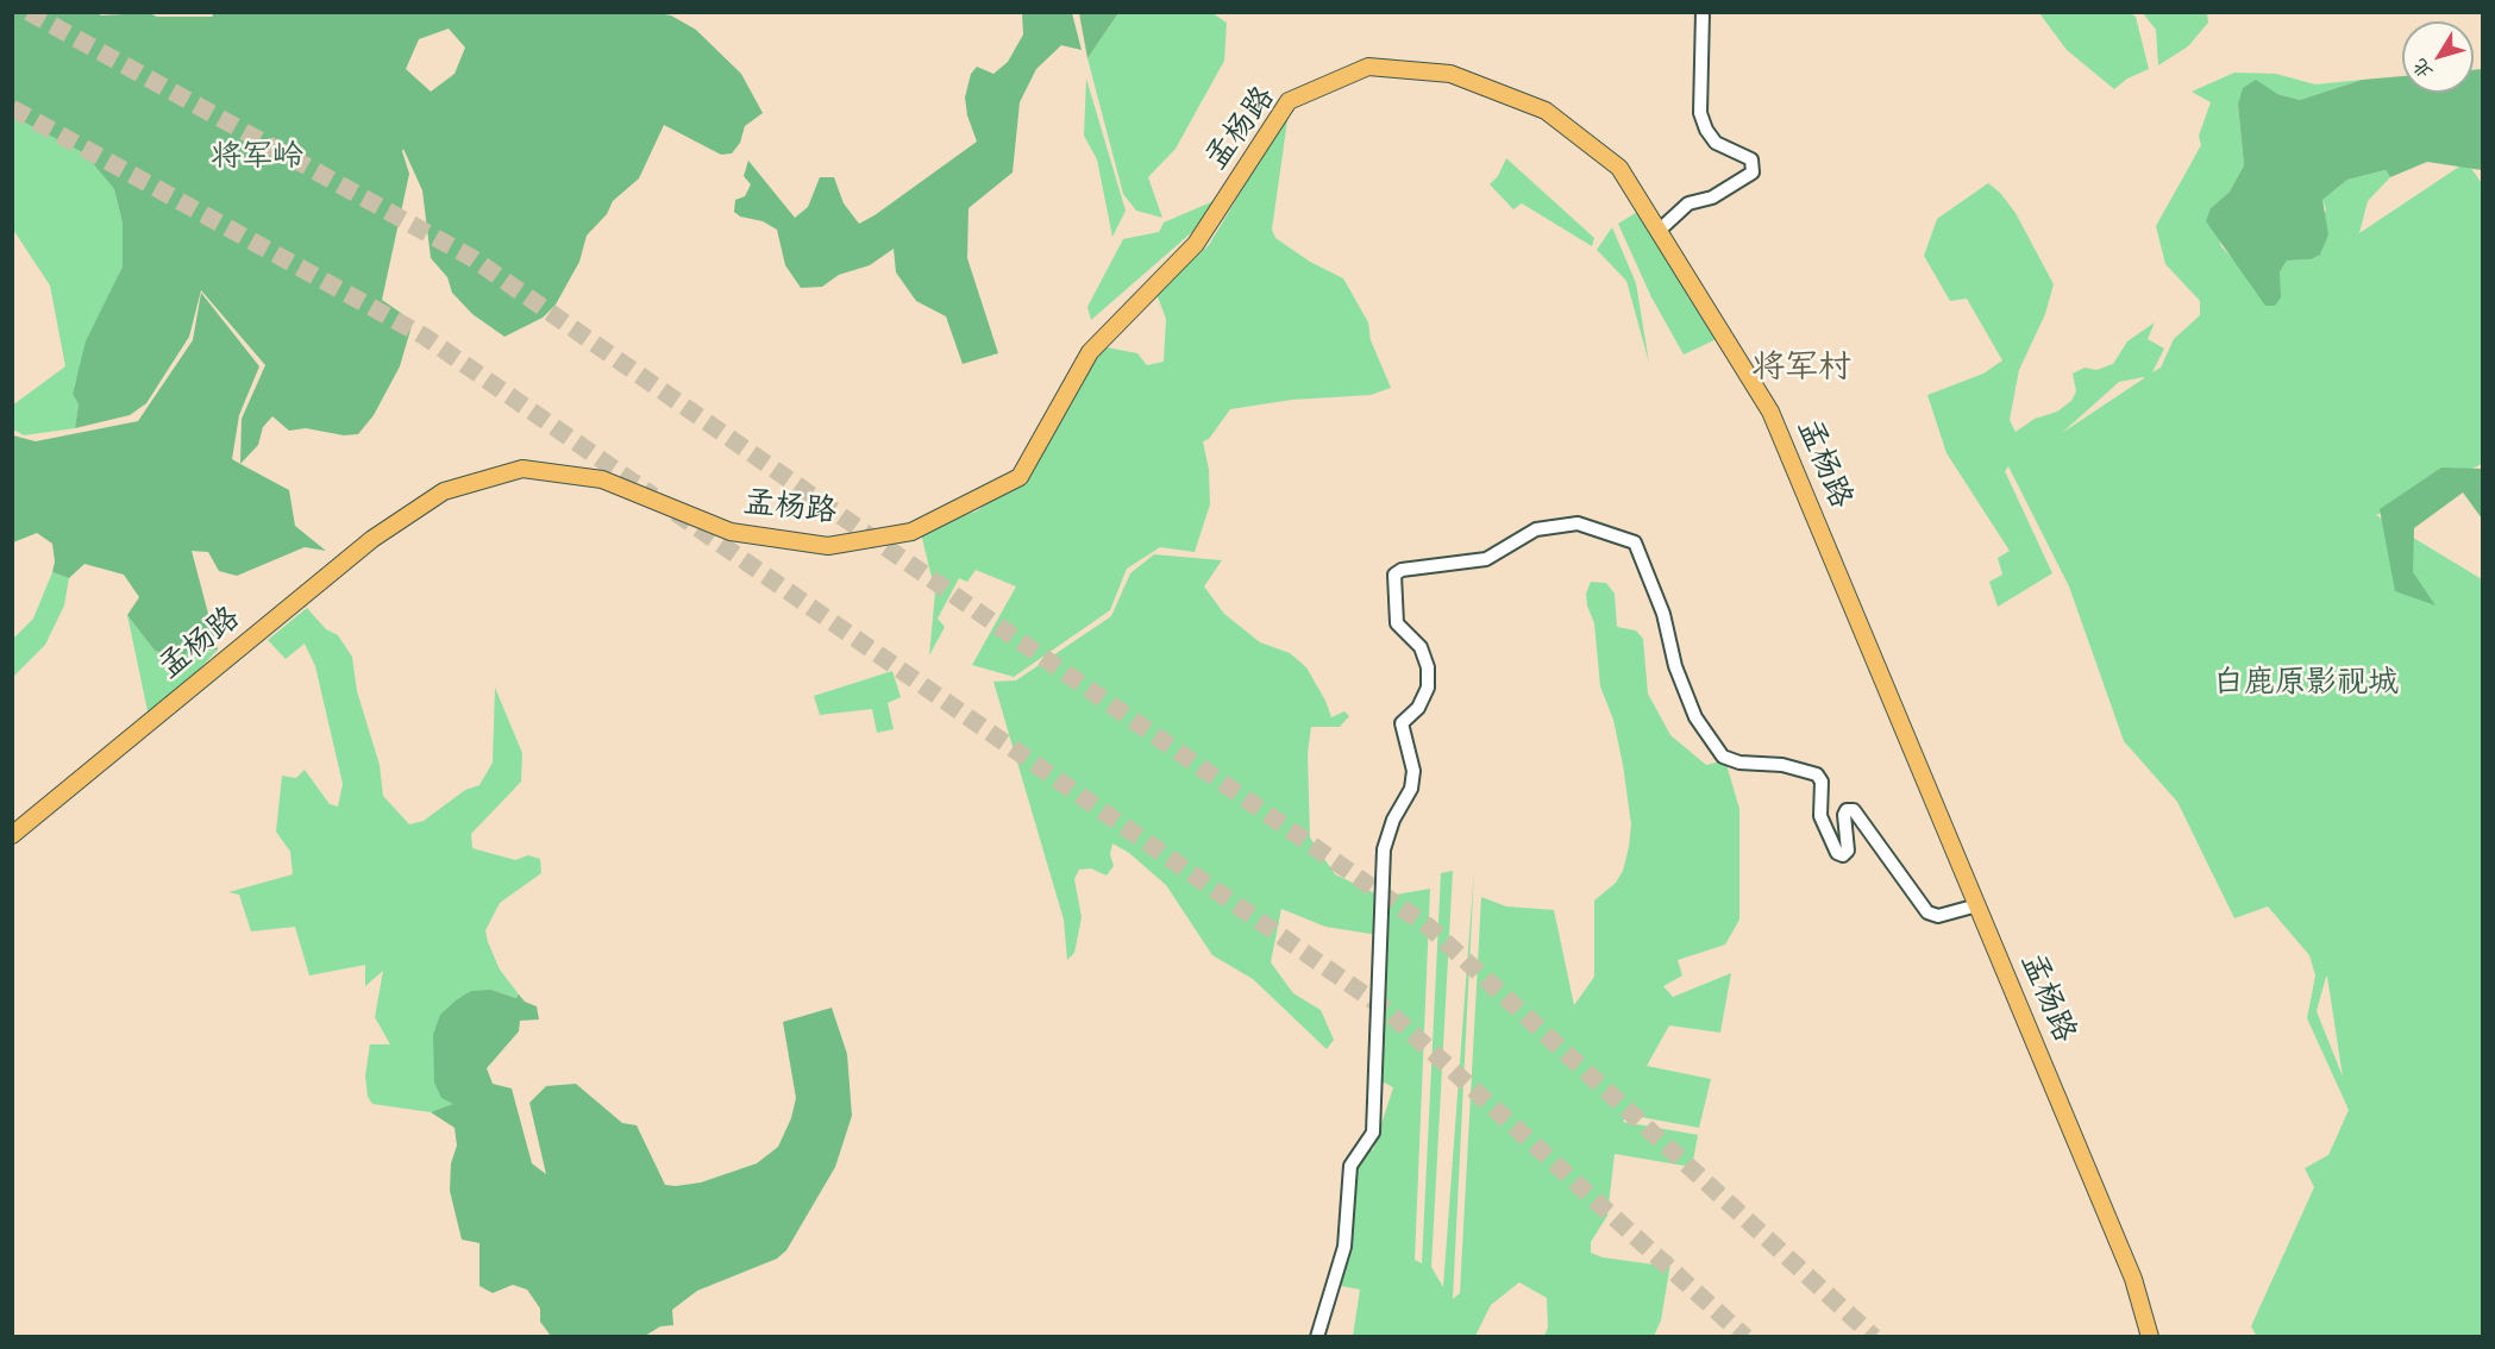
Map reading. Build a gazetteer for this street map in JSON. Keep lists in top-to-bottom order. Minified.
{"streets":{"main road":["孟杨路"]},"districts":["将军村"],"parks":["将军岭","白鹿原影视城"],"north":"bottom left"}
